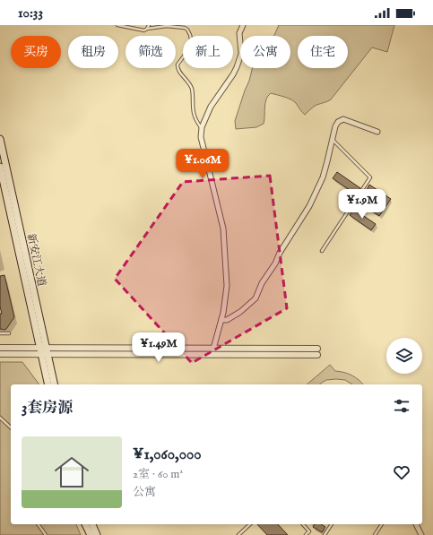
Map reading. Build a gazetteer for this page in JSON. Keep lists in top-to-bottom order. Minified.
{"streets":{"main road":["新安江大道"]},"page":{"status":"10:33","chip":["买房","租房","筛选","新上","公寓","住宅"],"price":["¥1.06M","¥1.9M","¥1.49M"],"heading":"3套房源","list":[{"name":"¥1,060,000","note":"2室 · 60 m² · 公寓"}]}}
